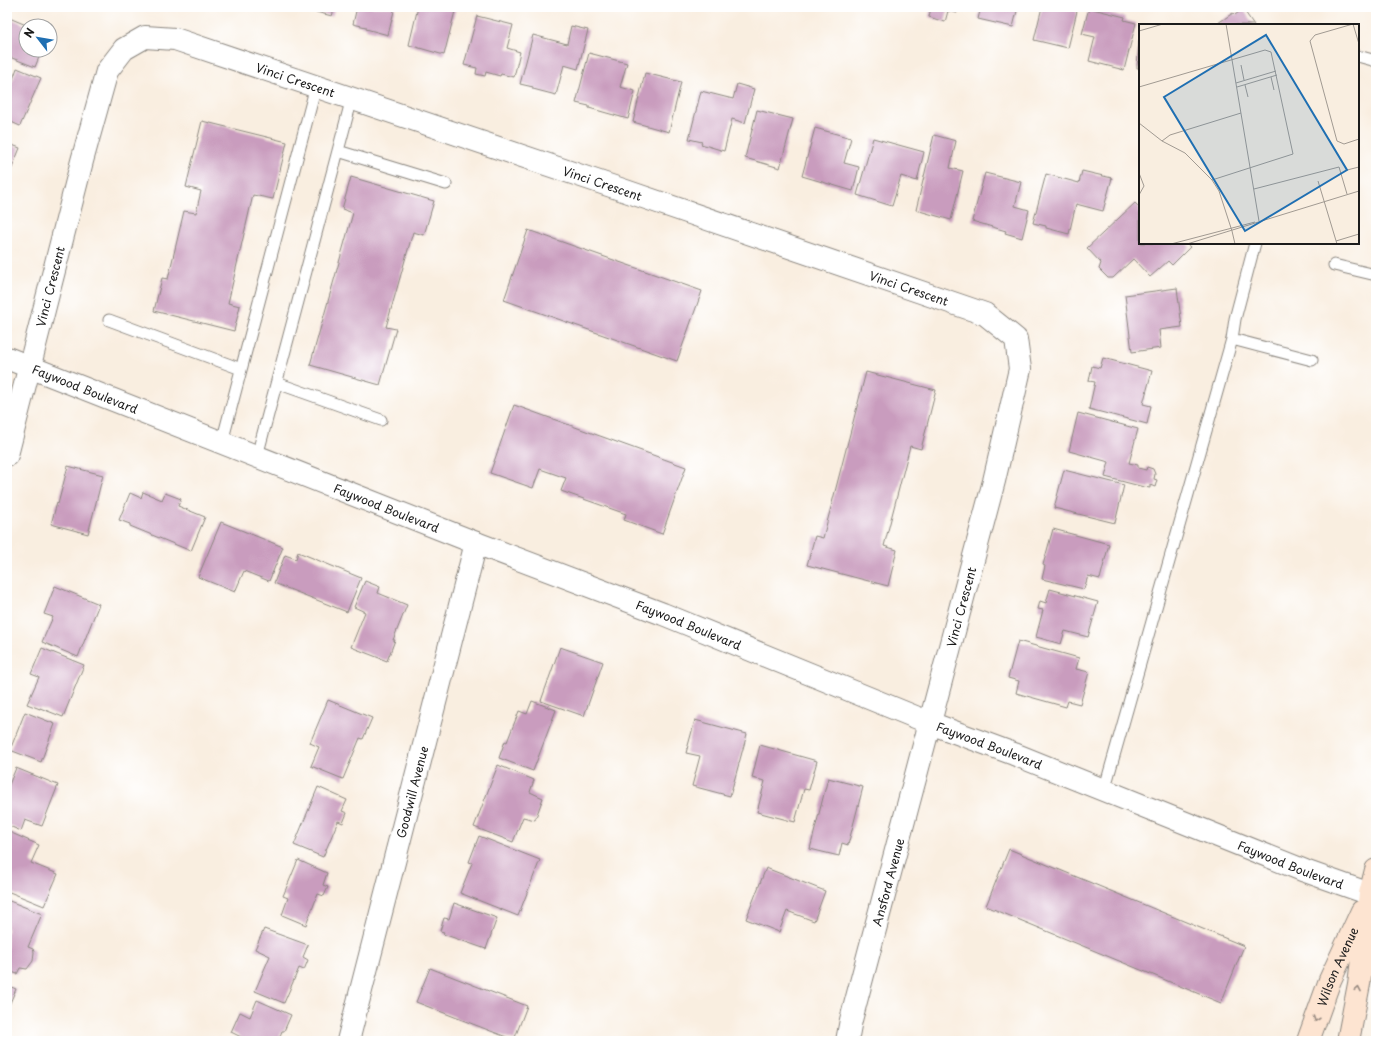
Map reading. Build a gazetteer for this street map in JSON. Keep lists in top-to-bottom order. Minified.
{"streets":{"main road":["Wilson Avenue"],"street":["Vinci Crescent","Faywood Boulevard","Goodwill Avenue","Ansford Avenue"]},"crossings":[["Vinci Crescent","Faywood Boulevard"],["Vinci Crescent","Ansford Avenue"],["Faywood Boulevard","Goodwill Avenue"],["Faywood Boulevard","Ansford Avenue"],["Faywood Boulevard","Wilson Avenue"]],"north":"top left"}
